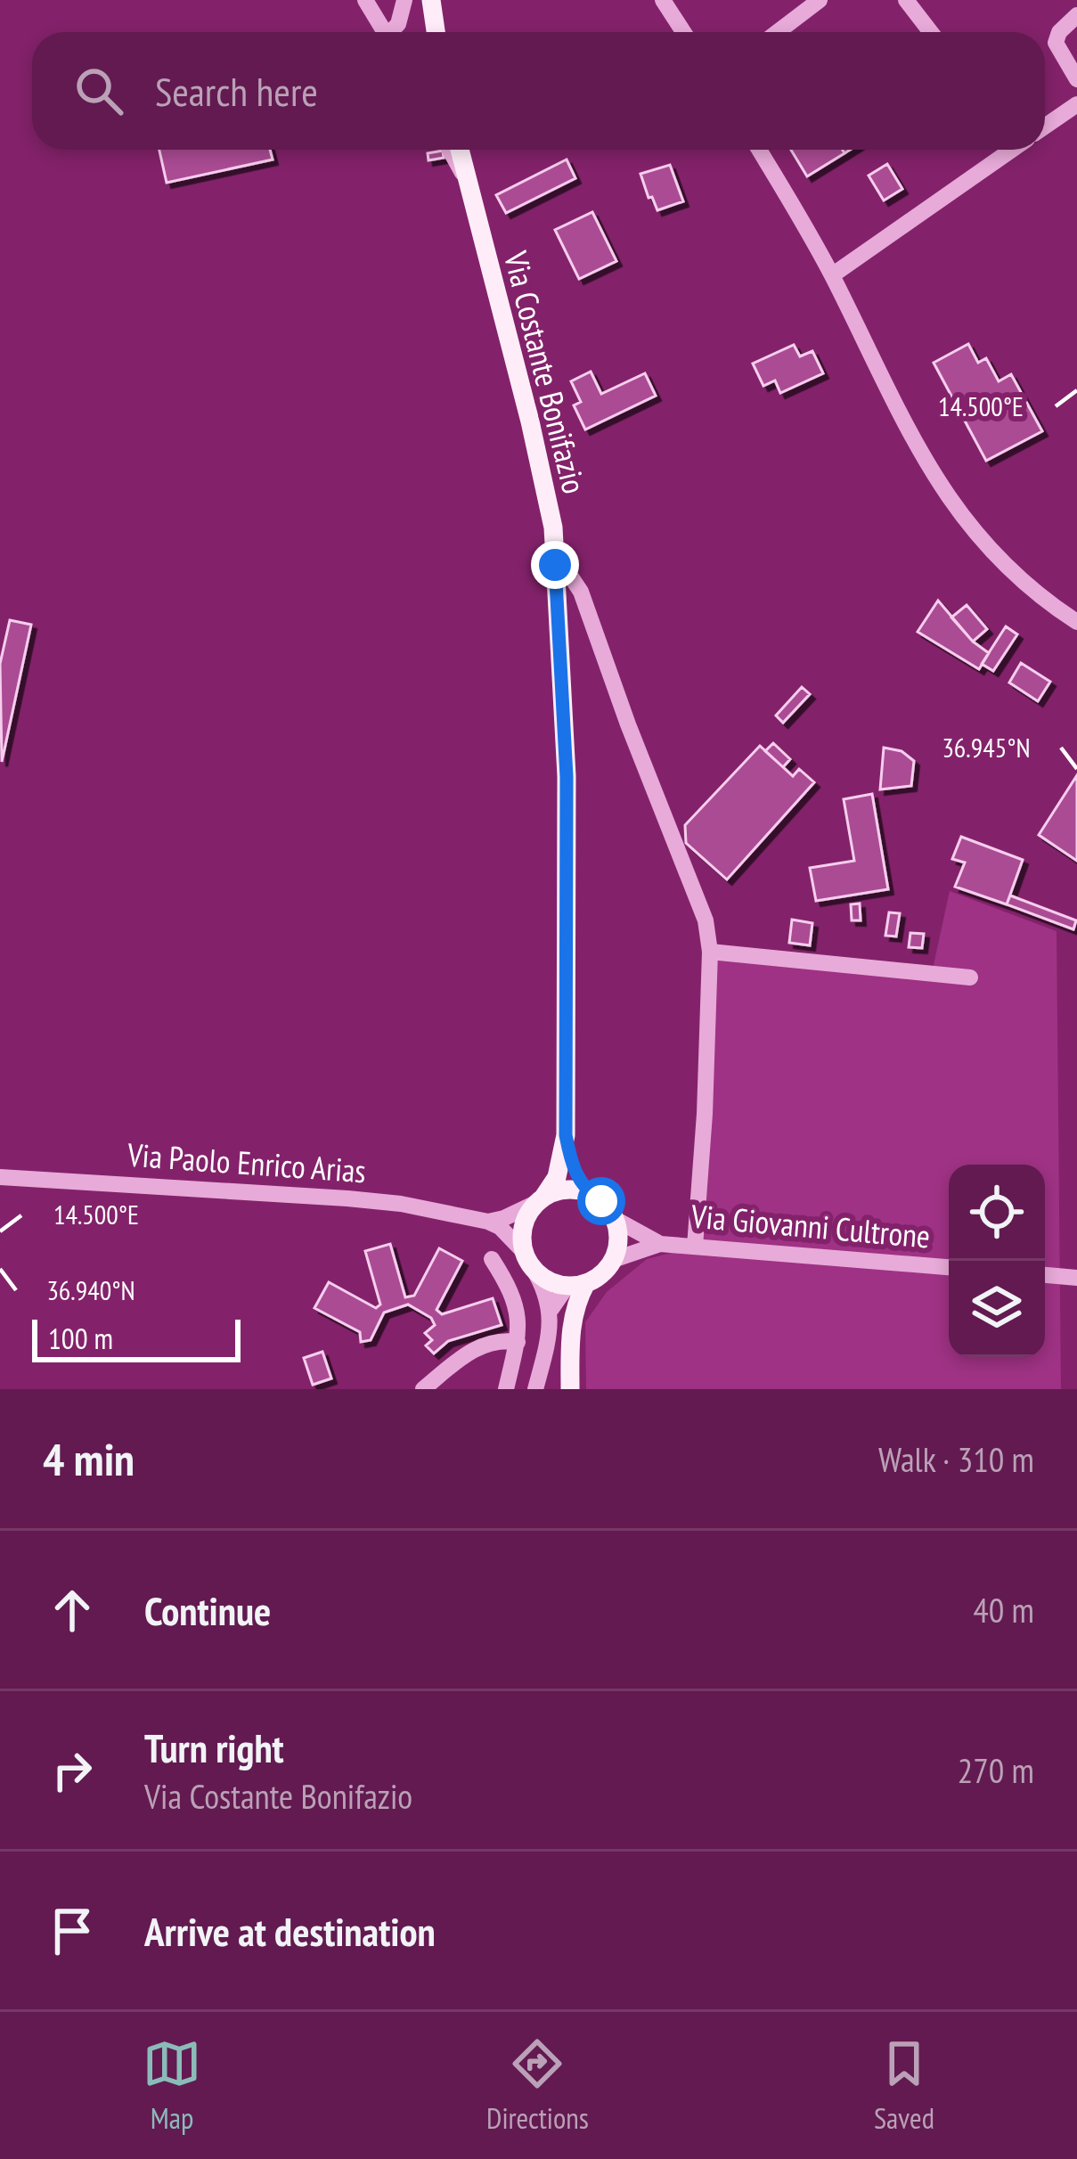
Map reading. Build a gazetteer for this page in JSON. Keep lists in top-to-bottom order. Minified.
{"streets":{"main road":["Via Costante Bonifazio"],"street":["Via Paolo Enrico Arias","Via Giovanni Cultrone"]},"scale_bar":"100 m","page":{"search":"Search here","scale":"100 m","heading":["4 min","Walk · 310 m"],"list":[["Continue","40 m"],["Turn right","Via Costante Bonifazio","270 m"],"Arrive at destination"],"nav":["Map","Directions","Saved"]},"coordinates":["14.500°E","36.945°N","36.940°N"]}
